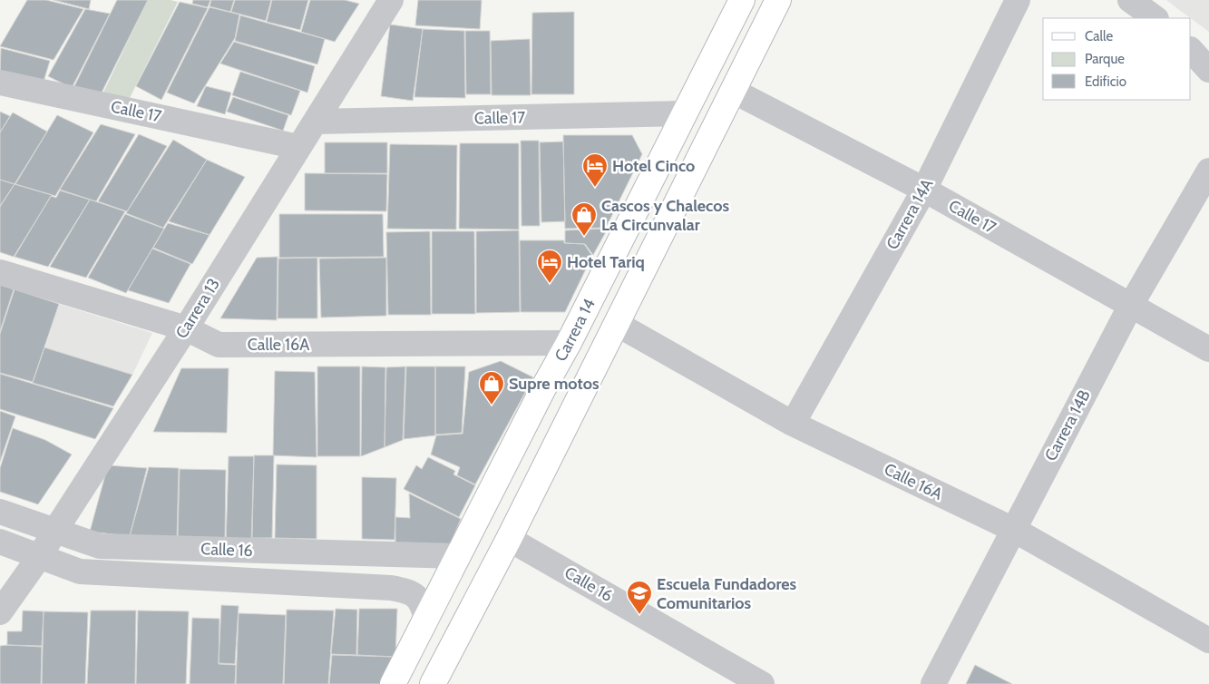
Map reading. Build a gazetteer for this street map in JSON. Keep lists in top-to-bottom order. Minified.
{"streets":{"main road":["Carrera 14"],"street":["Calle 17","Carrera 14A","Carrera 13","Calle 16A","Carrera 14B","Calle 16"]},"crossings":[["Calle 17","Carrera 14A"],["Calle 17","Carrera 13"],["Calle 17","Carrera 14"],["Calle 17","Carrera 14B"],["Carrera 14A","Calle 16A"],["Carrera 13","Calle 16A"],["Carrera 13","Calle 16"],["Carrera 14","Calle 16A"],["Carrera 14","Calle 16"],["Calle 16A","Carrera 14B"]],"places":{"hotel":["Hotel Cinco","Hotel Tariq"],"shop":["Cascos y Chalecos La Circunvalar","Supre motos"],"school or university":["Escuela Fundadores Comunitarios"]},"legend":["Calle","Parque","Edificio"]}
